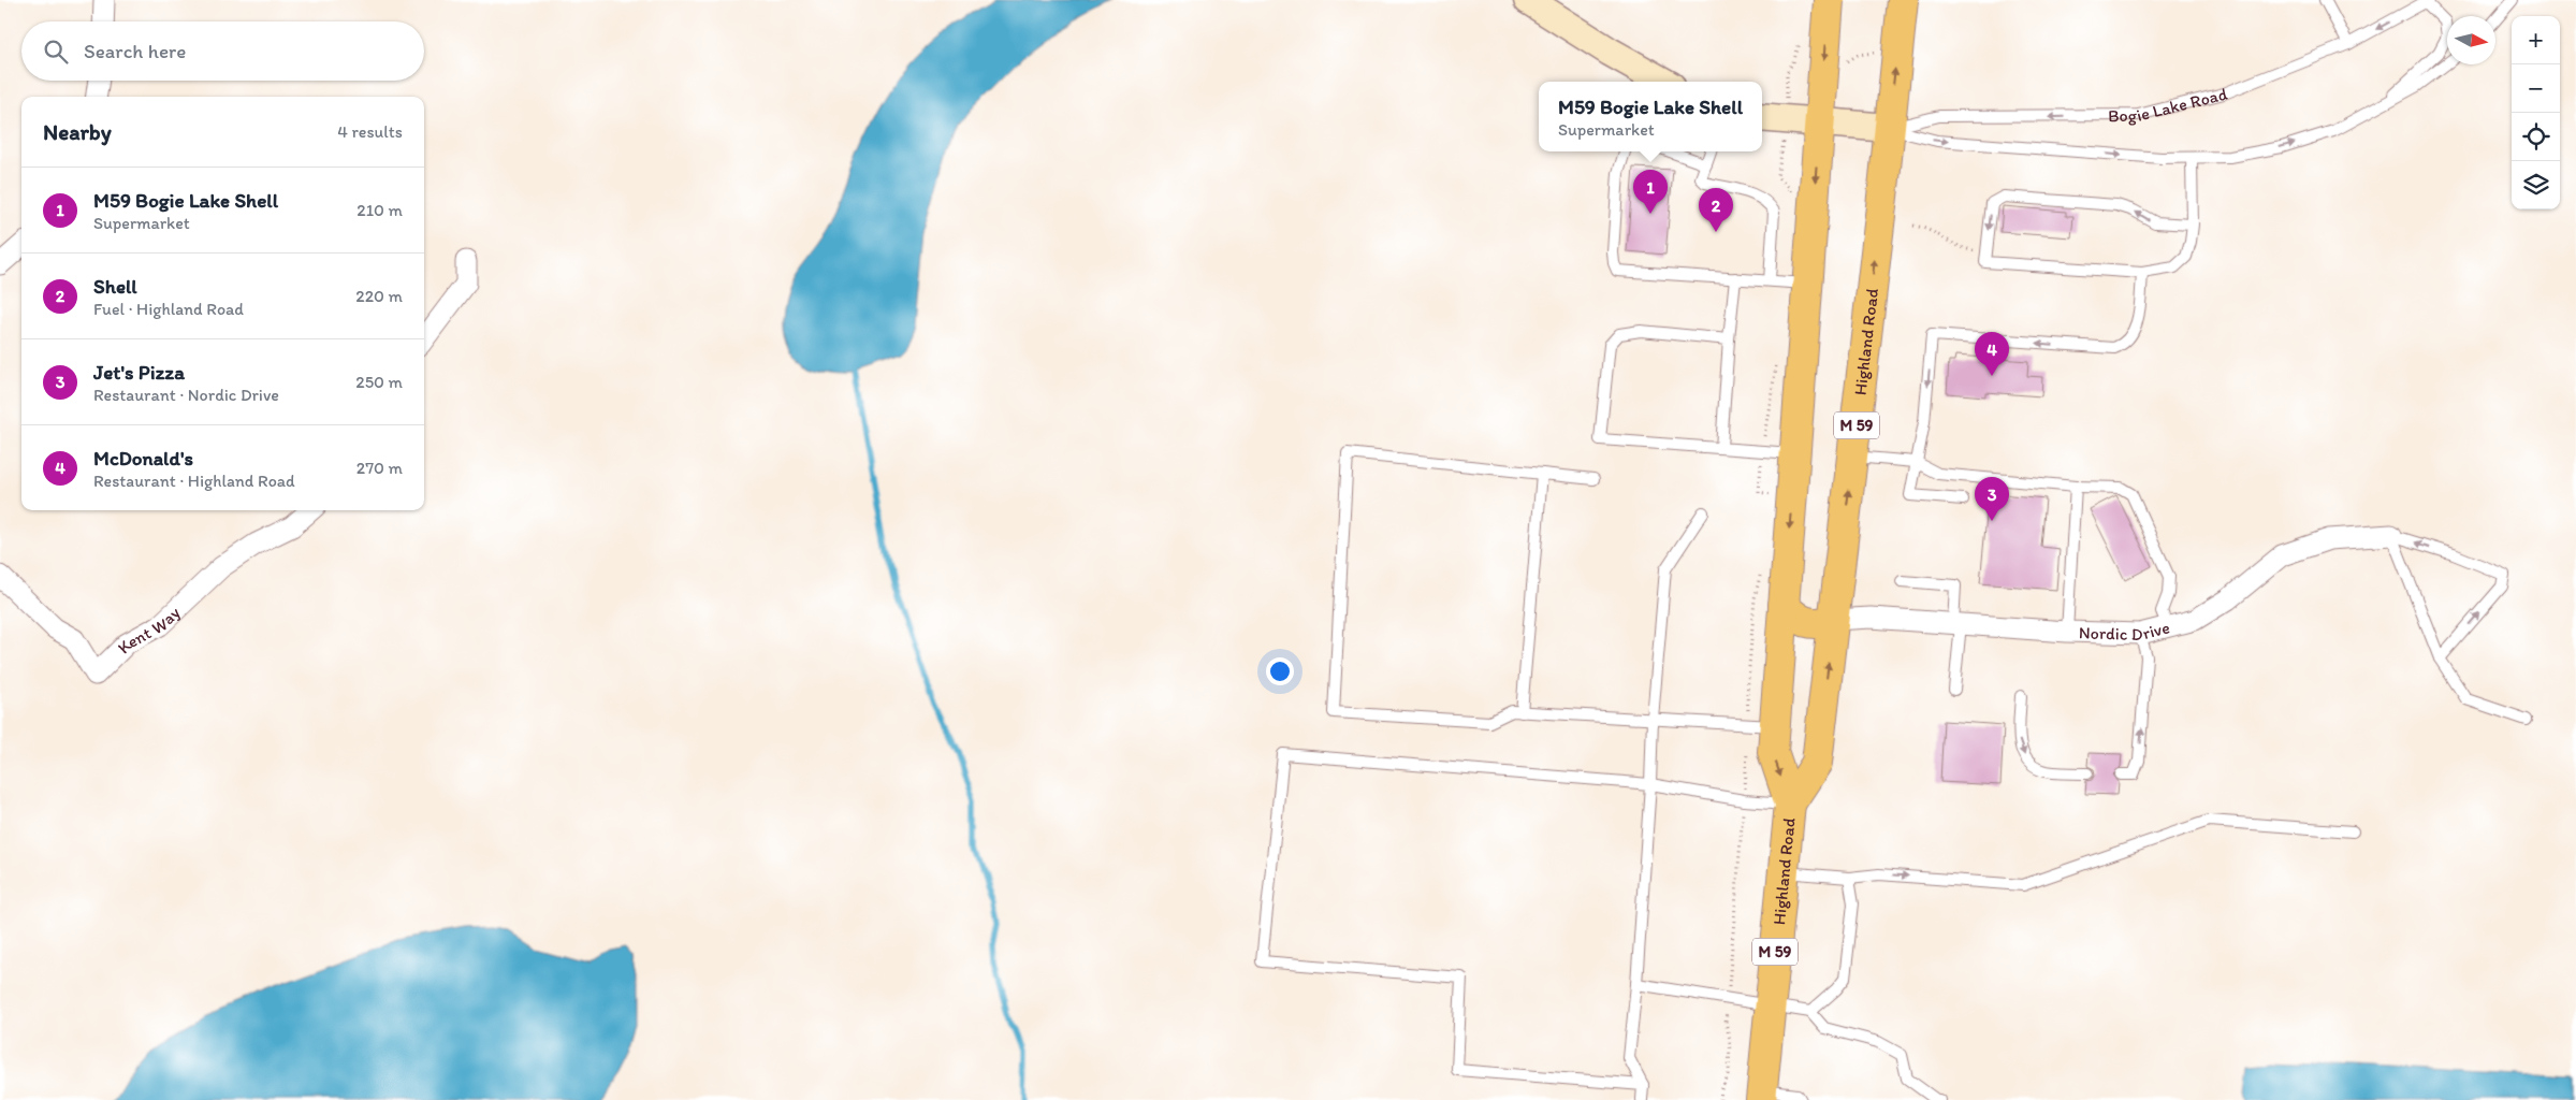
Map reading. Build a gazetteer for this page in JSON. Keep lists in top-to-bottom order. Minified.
{"streets":{"highway":["Highland Road","M 59"],"main road":["Bogie Lake Road"],"street":["Nordic Drive","Kent Way"]},"crossings":[["Bogie Lake Road","Highland Road"],["Highland Road","Nordic Drive"]],"north":"right","page":{"map_buttons":["+","−"],"search":"Search here","popup":["M59 Bogie Lake Shell","Supermarket"],"heading":["Nearby","4 results"],"list":[{"mark":"1","name":"M59 Bogie Lake Shell","note":"Supermarket","value":"210 m"},{"mark":"2","name":"Shell","note":"Fuel · Highland Road","value":"220 m"},{"mark":"3","name":"Jet's Pizza","note":"Restaurant · Nordic Drive","value":"250 m"},{"mark":"4","name":"McDonald's","note":"Restaurant · Highland Road","value":"270 m"}],"pins":["1","2","4","3"]}}
